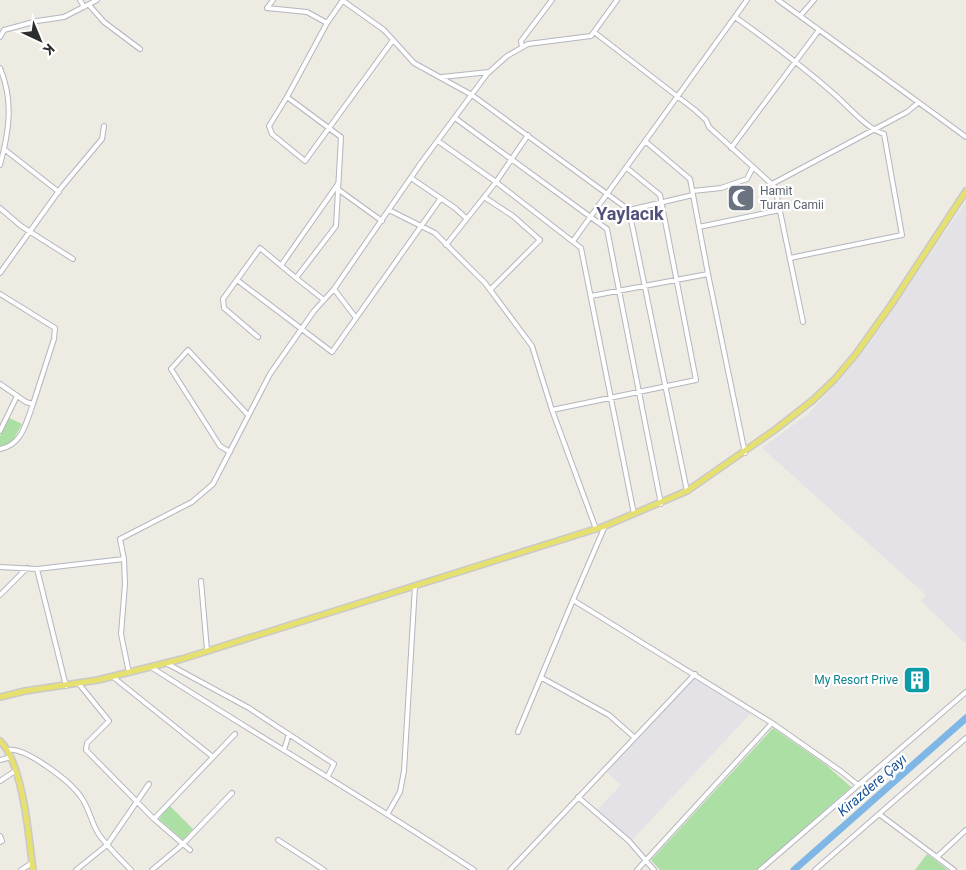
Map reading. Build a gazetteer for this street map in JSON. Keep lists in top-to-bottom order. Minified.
{"districts":["Yaylacık"],"water":["Kirazdere Çayı"],"places":{"mosque":["Hamit Turan Camii"],"building":["My Resort Prive"]},"north":"bottom right"}
